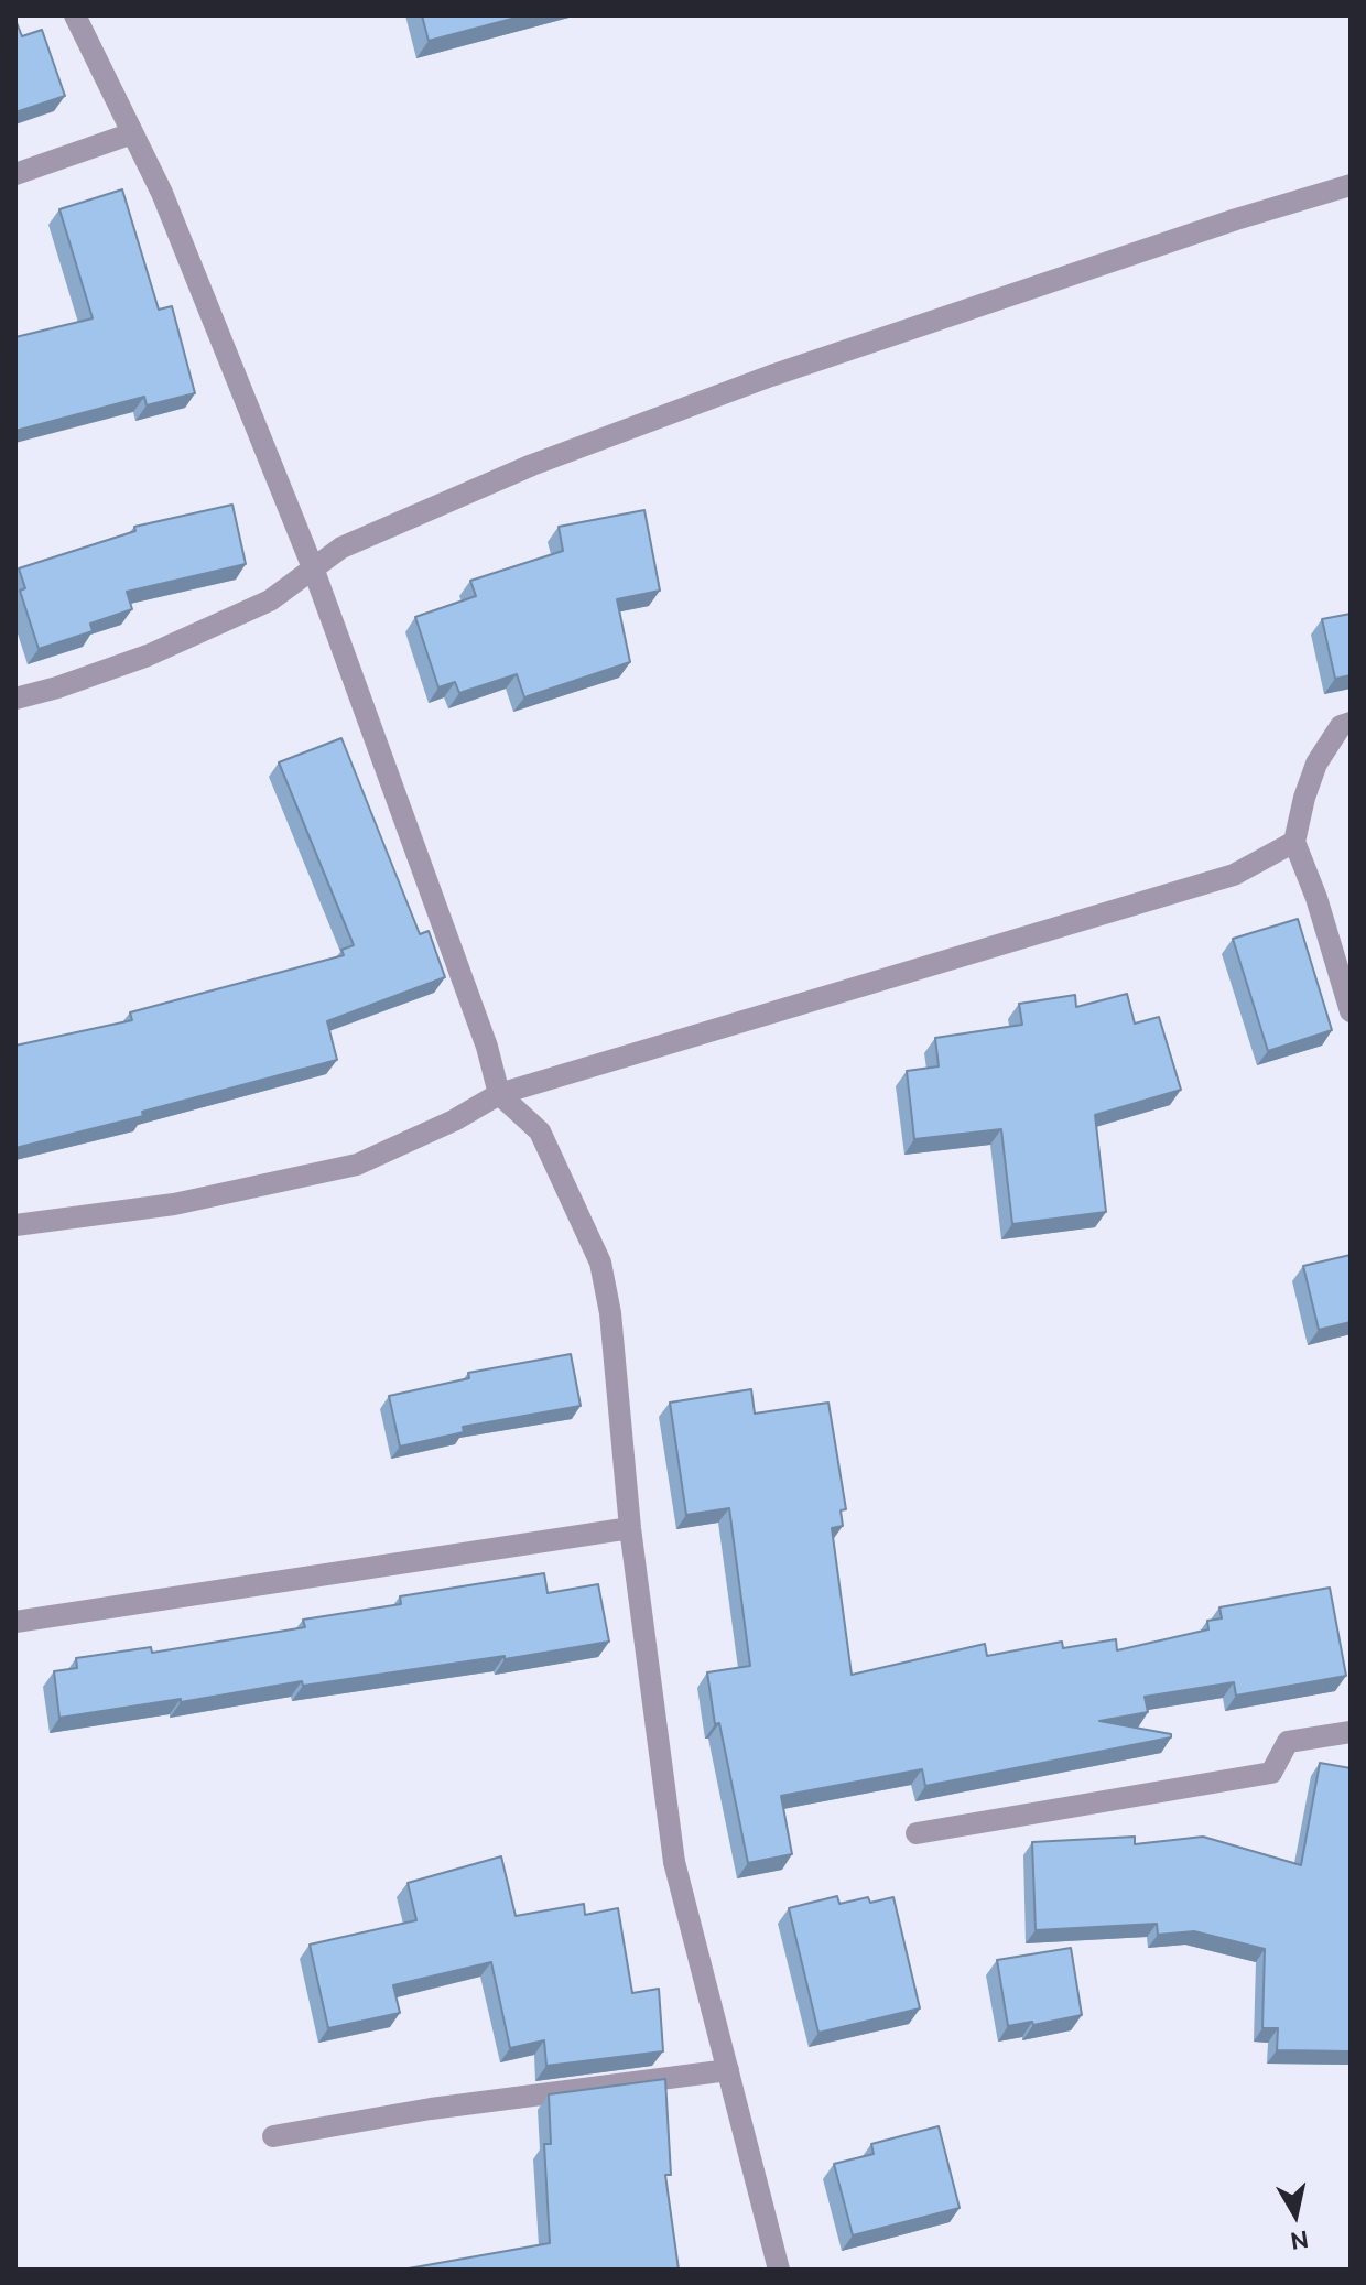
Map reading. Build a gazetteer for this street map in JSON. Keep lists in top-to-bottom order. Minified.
{"north":"bottom"}
